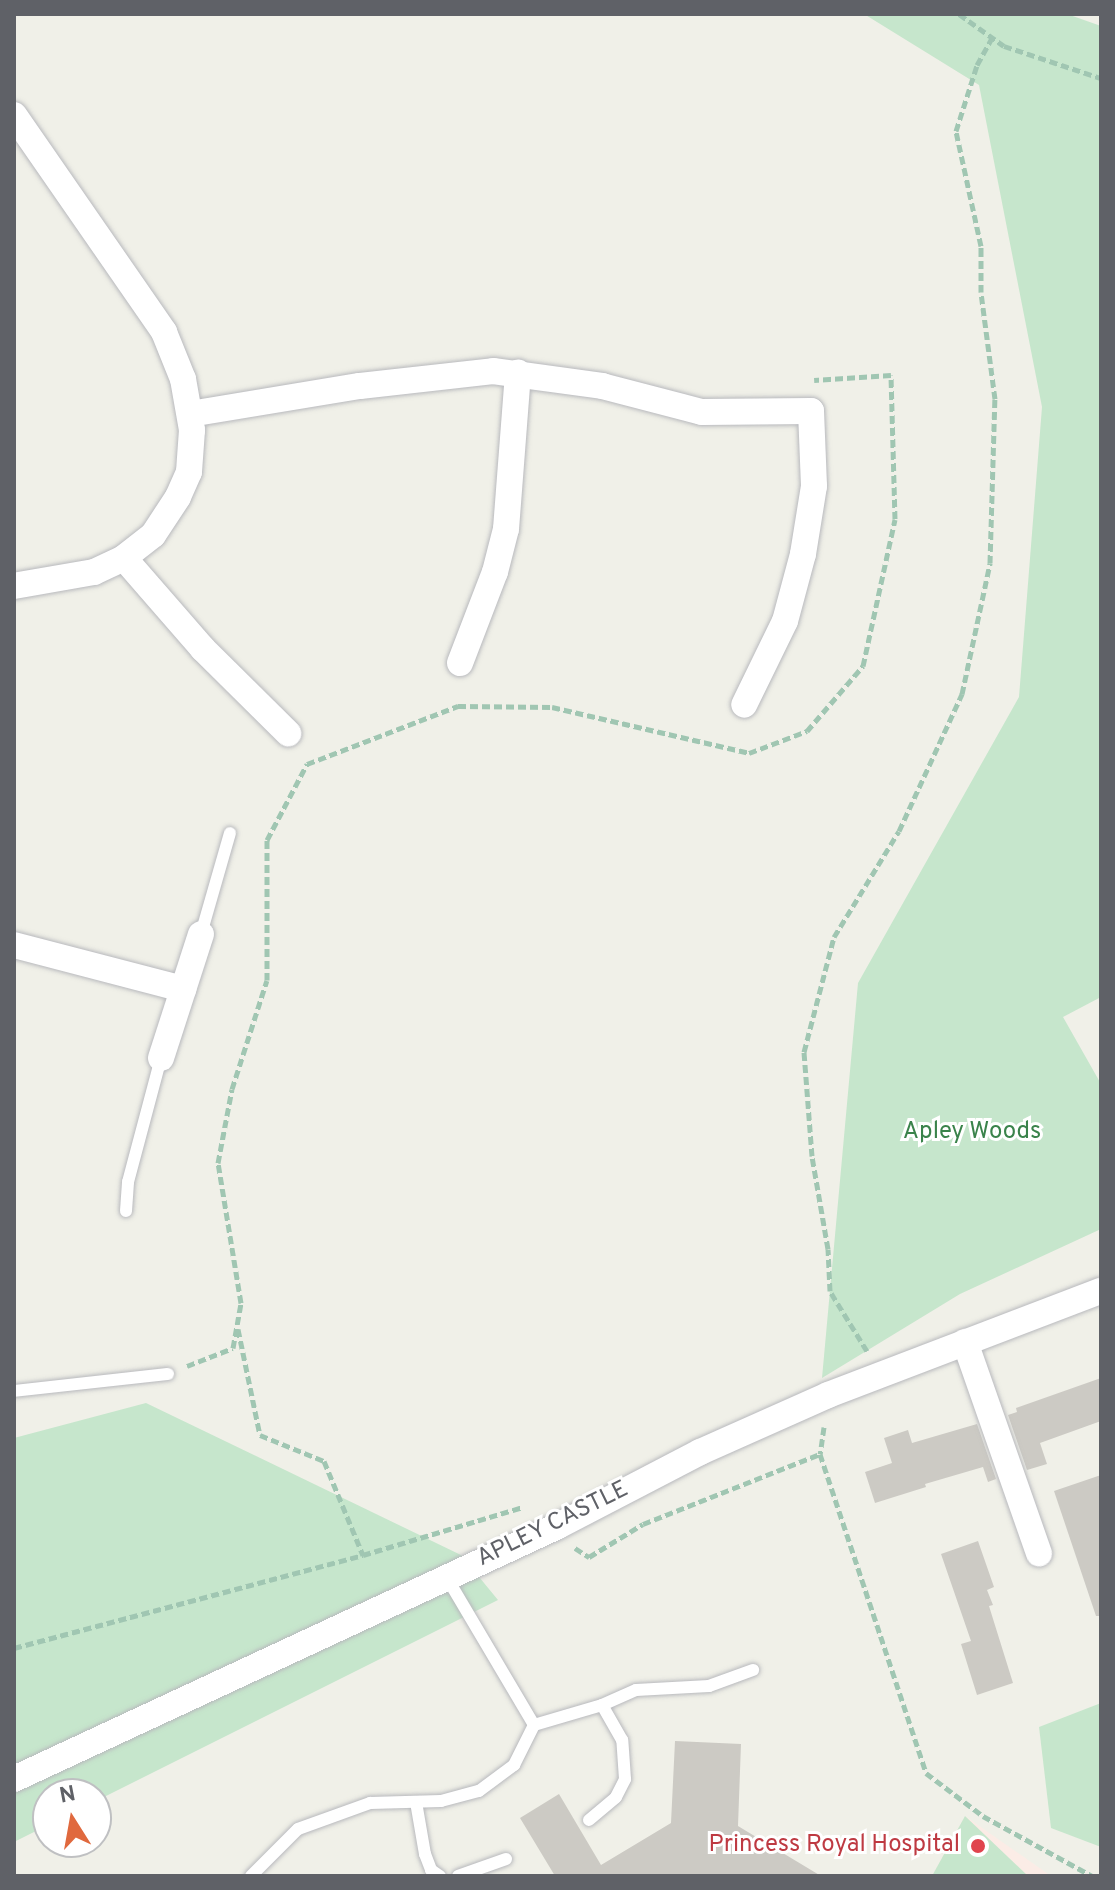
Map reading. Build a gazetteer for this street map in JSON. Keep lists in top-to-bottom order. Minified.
{"streets":{"street":["APLEY CASTLE"]},"parks":["Apley Woods"],"places":["Princess Royal Hospital"],"north":"top"}
